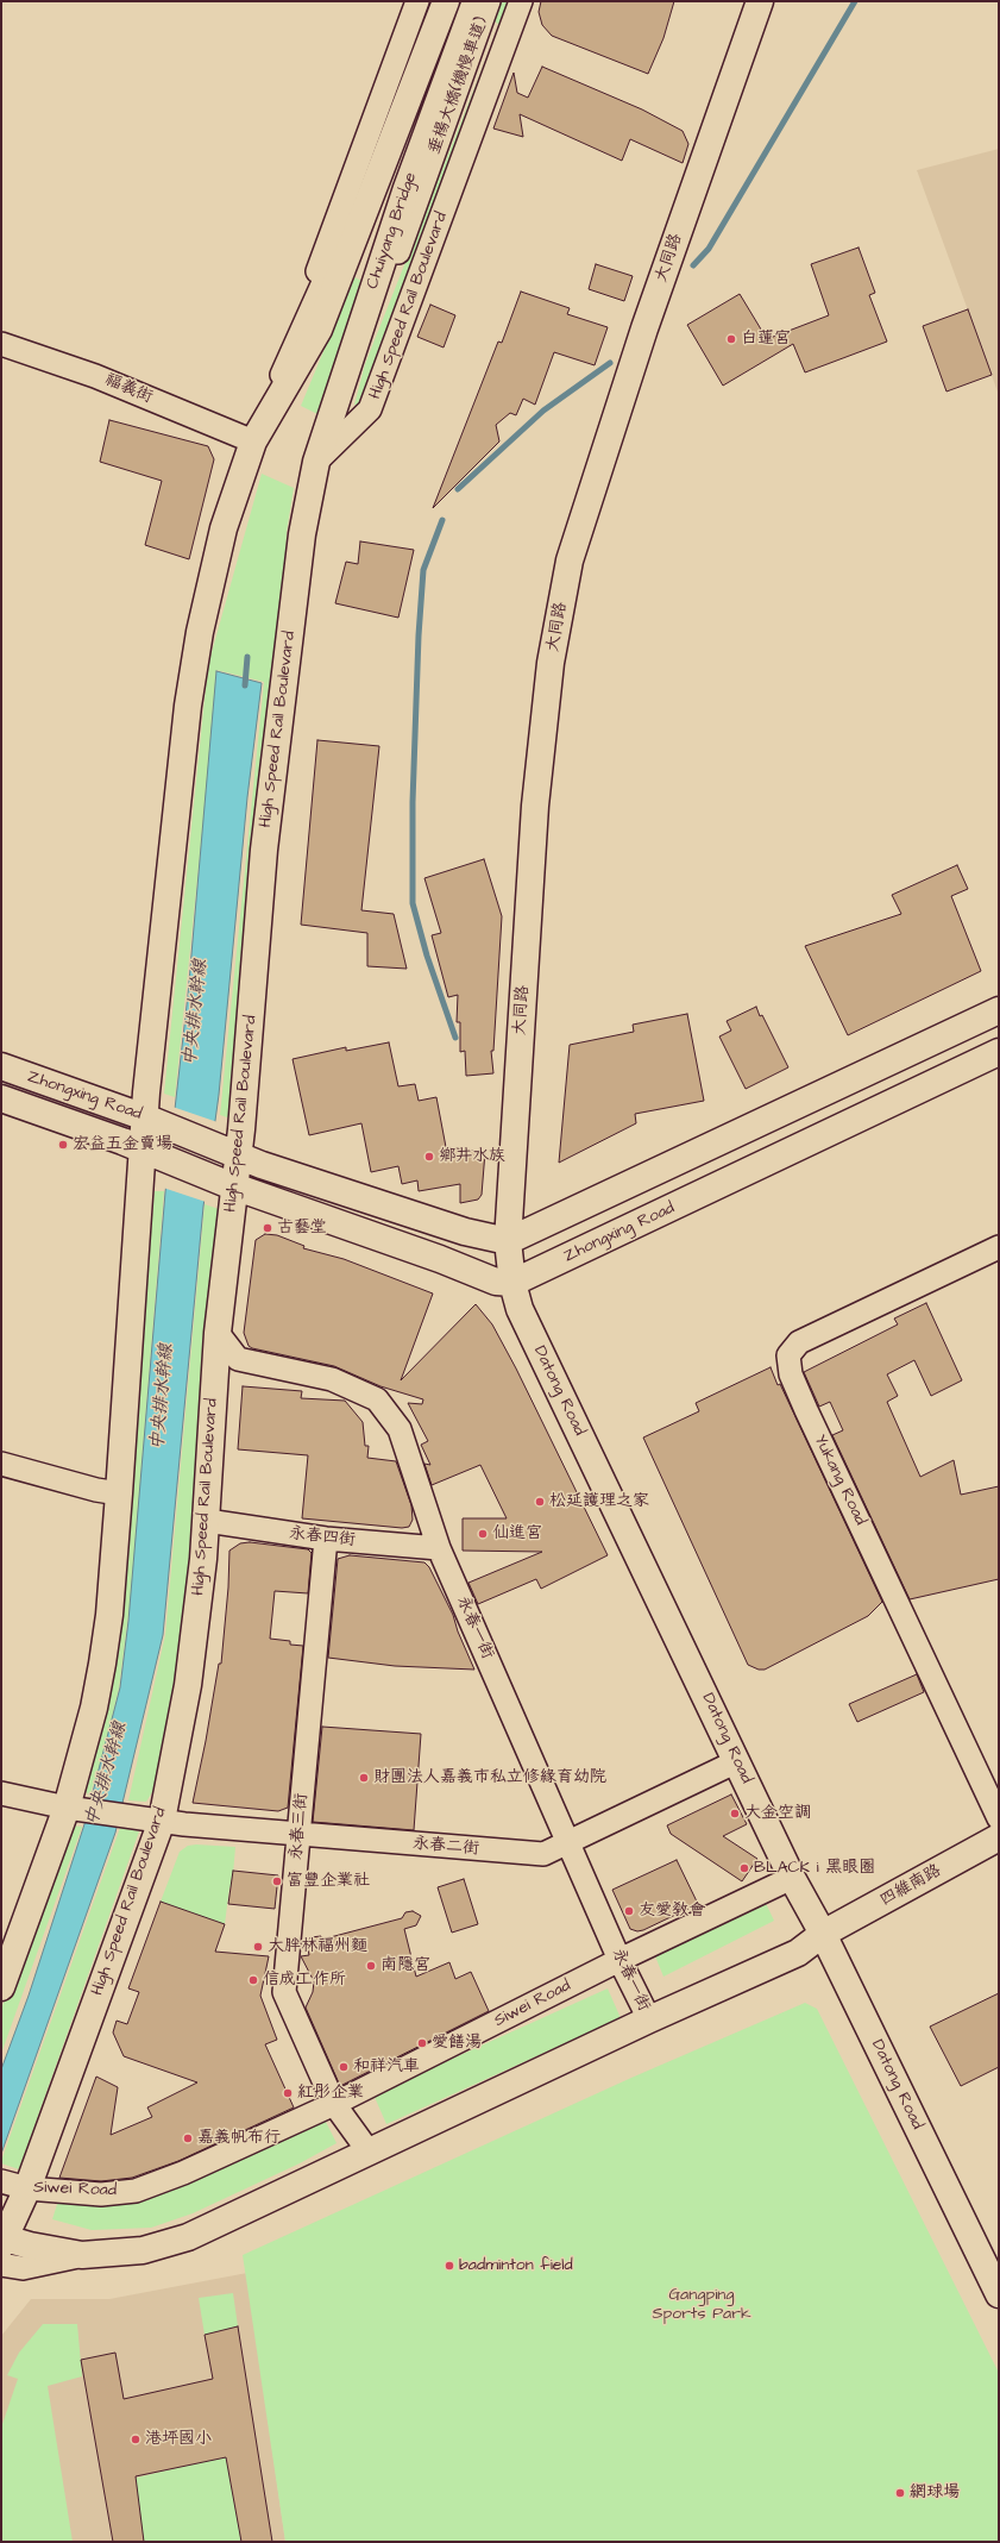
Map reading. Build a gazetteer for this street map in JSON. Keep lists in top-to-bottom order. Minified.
{"streets":{"street":["垂楊大橋(機慢車道)","Chuiyang Bridge","大同路","High Speed Rail Boulevard","福義街","Zhongxing Road","Datong Road","Yukang Road","永春四街","永春一街","永春三街","永春二街","四維南路","Siwei Road"]},"crossings":[["垂楊大橋(機慢車道)","Chuiyang Bridge"],["Chuiyang Bridge","High Speed Rail Boulevard"],["Chuiyang Bridge","福義街"],["大同路","Zhongxing Road"],["大同路","Datong Road"],["High Speed Rail Boulevard","Zhongxing Road"],["High Speed Rail Boulevard","永春四街"],["High Speed Rail Boulevard","永春一街"],["High Speed Rail Boulevard","永春二街"],["High Speed Rail Boulevard","Siwei Road"],["Zhongxing Road","Datong Road"],["Datong Road","永春二街"],["Datong Road","四維南路"],["Datong Road","Siwei Road"],["永春四街","永春一街"],["永春四街","永春三街"],["永春一街","永春二街"],["永春一街","Siwei Road"],["永春三街","永春二街"],["永春三街","Siwei Road"]],"water":["中央排水幹線"],"parks":["Gangping Sports Park"],"places":["白蓮宮","宏益五金賣場","鄉井水族","古藝堂","松延護理之家","仙進宮","財團法人嘉義市私立修緣育幼院","大金空調","BLACK i 黑眼圈","富豐企業社","友愛教會","大胖林福州麵","南隱宮","信成工作所","愛饍湯","和祥汽車","紅彤企業","嘉義帆布行","badminton field","港坪國小","網球場"]}
